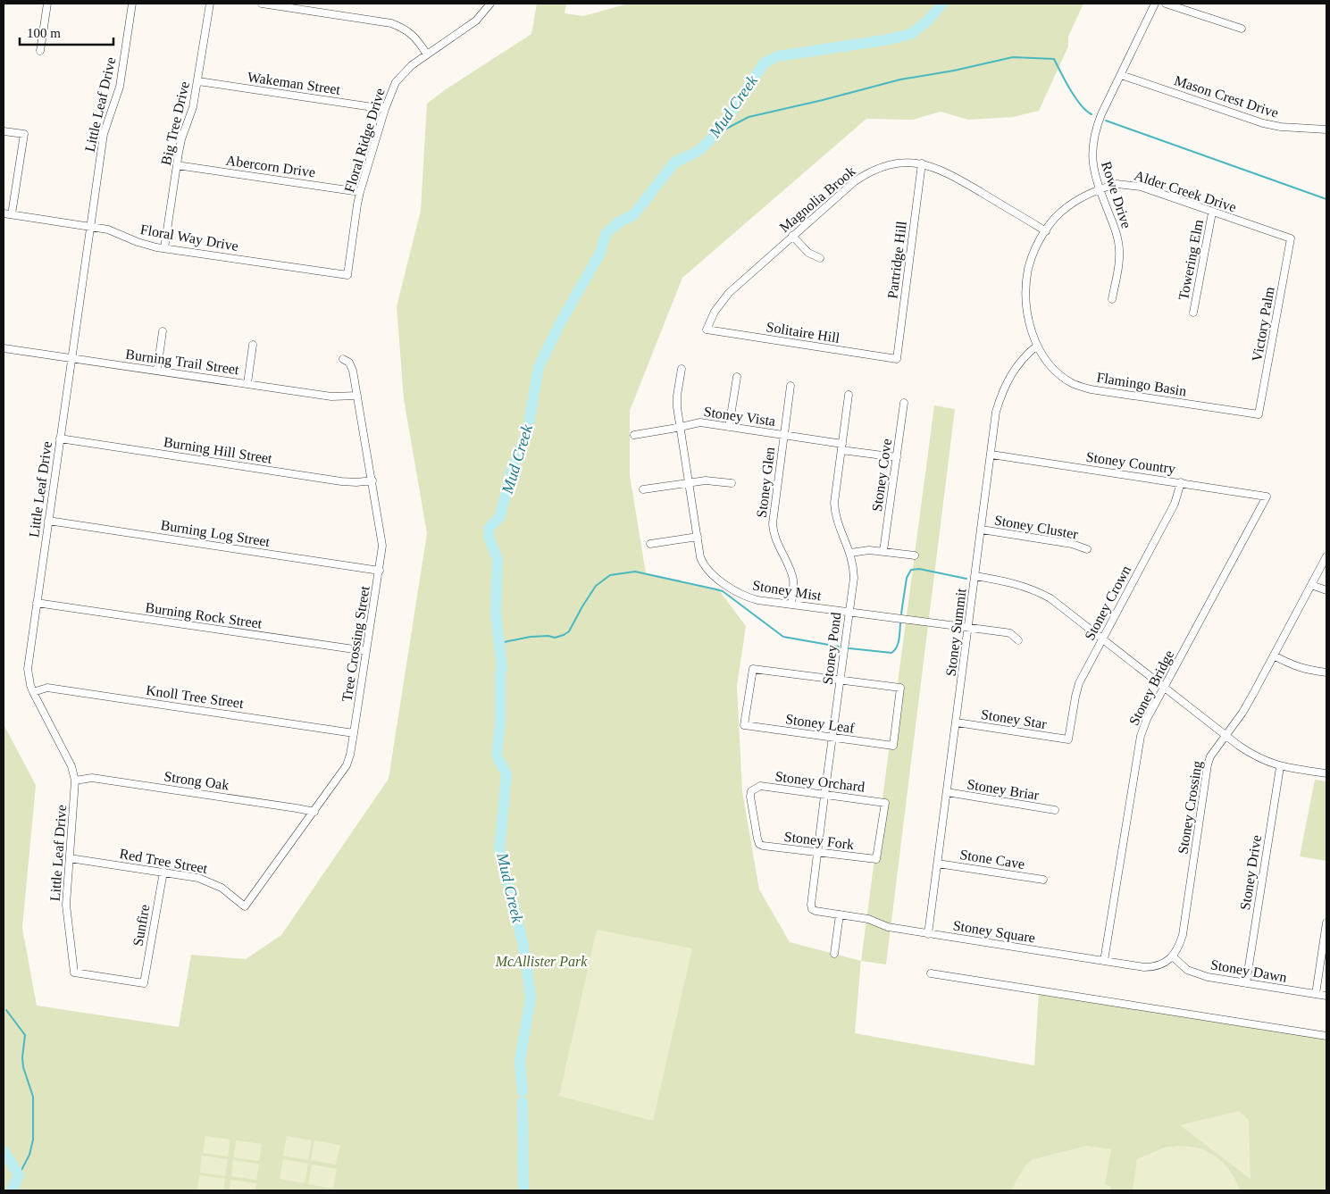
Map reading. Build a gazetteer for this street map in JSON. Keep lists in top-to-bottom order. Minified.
{"streets":{"street":["Wakeman Street","Mason Crest Drive","Little Leaf Drive","Big Tree Drive","Floral Ridge Drive","Abercorn Drive","Alder Creek Drive","Rowe Drive","Magnolia Brook","Floral Way Drive","Partridge Hill","Towering Elm","Victory Palm","Solitaire Hill","Burning Trail Street","Flamingo Basin","Stoney Vista","Burning Hill Street","Stoney Country","Stoney Cove","Stoney Glen","Stoney Cluster","Burning Log Street","Stoney Mist","Stoney Crown","Burning Rock Street","Stoney Summit","Tree Crossing Street","Stoney Pond","Stoney Bridge","Knoll Tree Street","Stoney Star","Stoney Leaf","Strong Oak","Stoney Orchard","Stoney Briar","Stoney Crossing","Stoney Fork","Stone Cave","Red Tree Street","Stoney Drive","Sunfire","Stoney Square","Stoney Dawn"]},"crossings":[["Wakeman Street","Big Tree Drive"],["Wakeman Street","Floral Ridge Drive"],["Mason Crest Drive","Rowe Drive"],["Little Leaf Drive","Floral Way Drive"],["Little Leaf Drive","Burning Trail Street"],["Little Leaf Drive","Burning Hill Street"],["Little Leaf Drive","Burning Log Street"],["Little Leaf Drive","Burning Rock Street"],["Little Leaf Drive","Knoll Tree Street"],["Little Leaf Drive","Strong Oak"],["Little Leaf Drive","Red Tree Street"],["Little Leaf Drive","Sunfire"],["Big Tree Drive","Abercorn Drive"],["Big Tree Drive","Floral Way Drive"],["Floral Ridge Drive","Abercorn Drive"],["Floral Ridge Drive","Floral Way Drive"],["Alder Creek Drive","Rowe Drive"],["Alder Creek Drive","Magnolia Brook"],["Alder Creek Drive","Towering Elm"],["Alder Creek Drive","Victory Palm"],["Alder Creek Drive","Flamingo Basin"],["Alder Creek Drive","Stoney Summit"],["Magnolia Brook","Partridge Hill"],["Magnolia Brook","Solitaire Hill"],["Partridge Hill","Solitaire Hill"],["Victory Palm","Flamingo Basin"],["Burning Trail Street","Tree Crossing Street"],["Flamingo Basin","Stoney Summit"],["Stoney Vista","Stoney Cove"],["Stoney Vista","Stoney Glen"],["Stoney Vista","Stoney Mist"],["Stoney Vista","Stoney Pond"],["Burning Hill Street","Tree Crossing Street"],["Stoney Country","Stoney Crown"],["Stoney Country","Stoney Summit"],["Stoney Country","Stoney Bridge"],["Stoney Glen","Stoney Mist"],["Stoney Cluster","Stoney Summit"],["Burning Log Street","Tree Crossing Street"],["Stoney Mist","Stoney Summit"],["Stoney Mist","Stoney Pond"],["Stoney Crown","Stoney Star"],["Burning Rock Street","Tree Crossing Street"],["Stoney Summit","Stoney Star"],["Stoney Summit","Stoney Briar"],["Stoney Summit","Stone Cave"],["Stoney Summit","Stoney Square"],["Tree Crossing Street","Knoll Tree Street"],["Tree Crossing Street","Strong Oak"],["Tree Crossing Street","Red Tree Street"],["Stoney Pond","Stoney Leaf"],["Stoney Pond","Stoney Orchard"],["Stoney Pond","Stoney Fork"],["Stoney Pond","Stoney Square"],["Stoney Bridge","Stoney Square"],["Stoney Orchard","Stoney Fork"],["Stoney Crossing","Stoney Square"],["Stoney Crossing","Stoney Dawn"],["Red Tree Street","Sunfire"],["Stoney Drive","Stoney Dawn"],["Stoney Square","Stoney Dawn"]],"water":["Mud Creek"],"parks":["McAllister Park"],"scale_bar":"100 m"}
